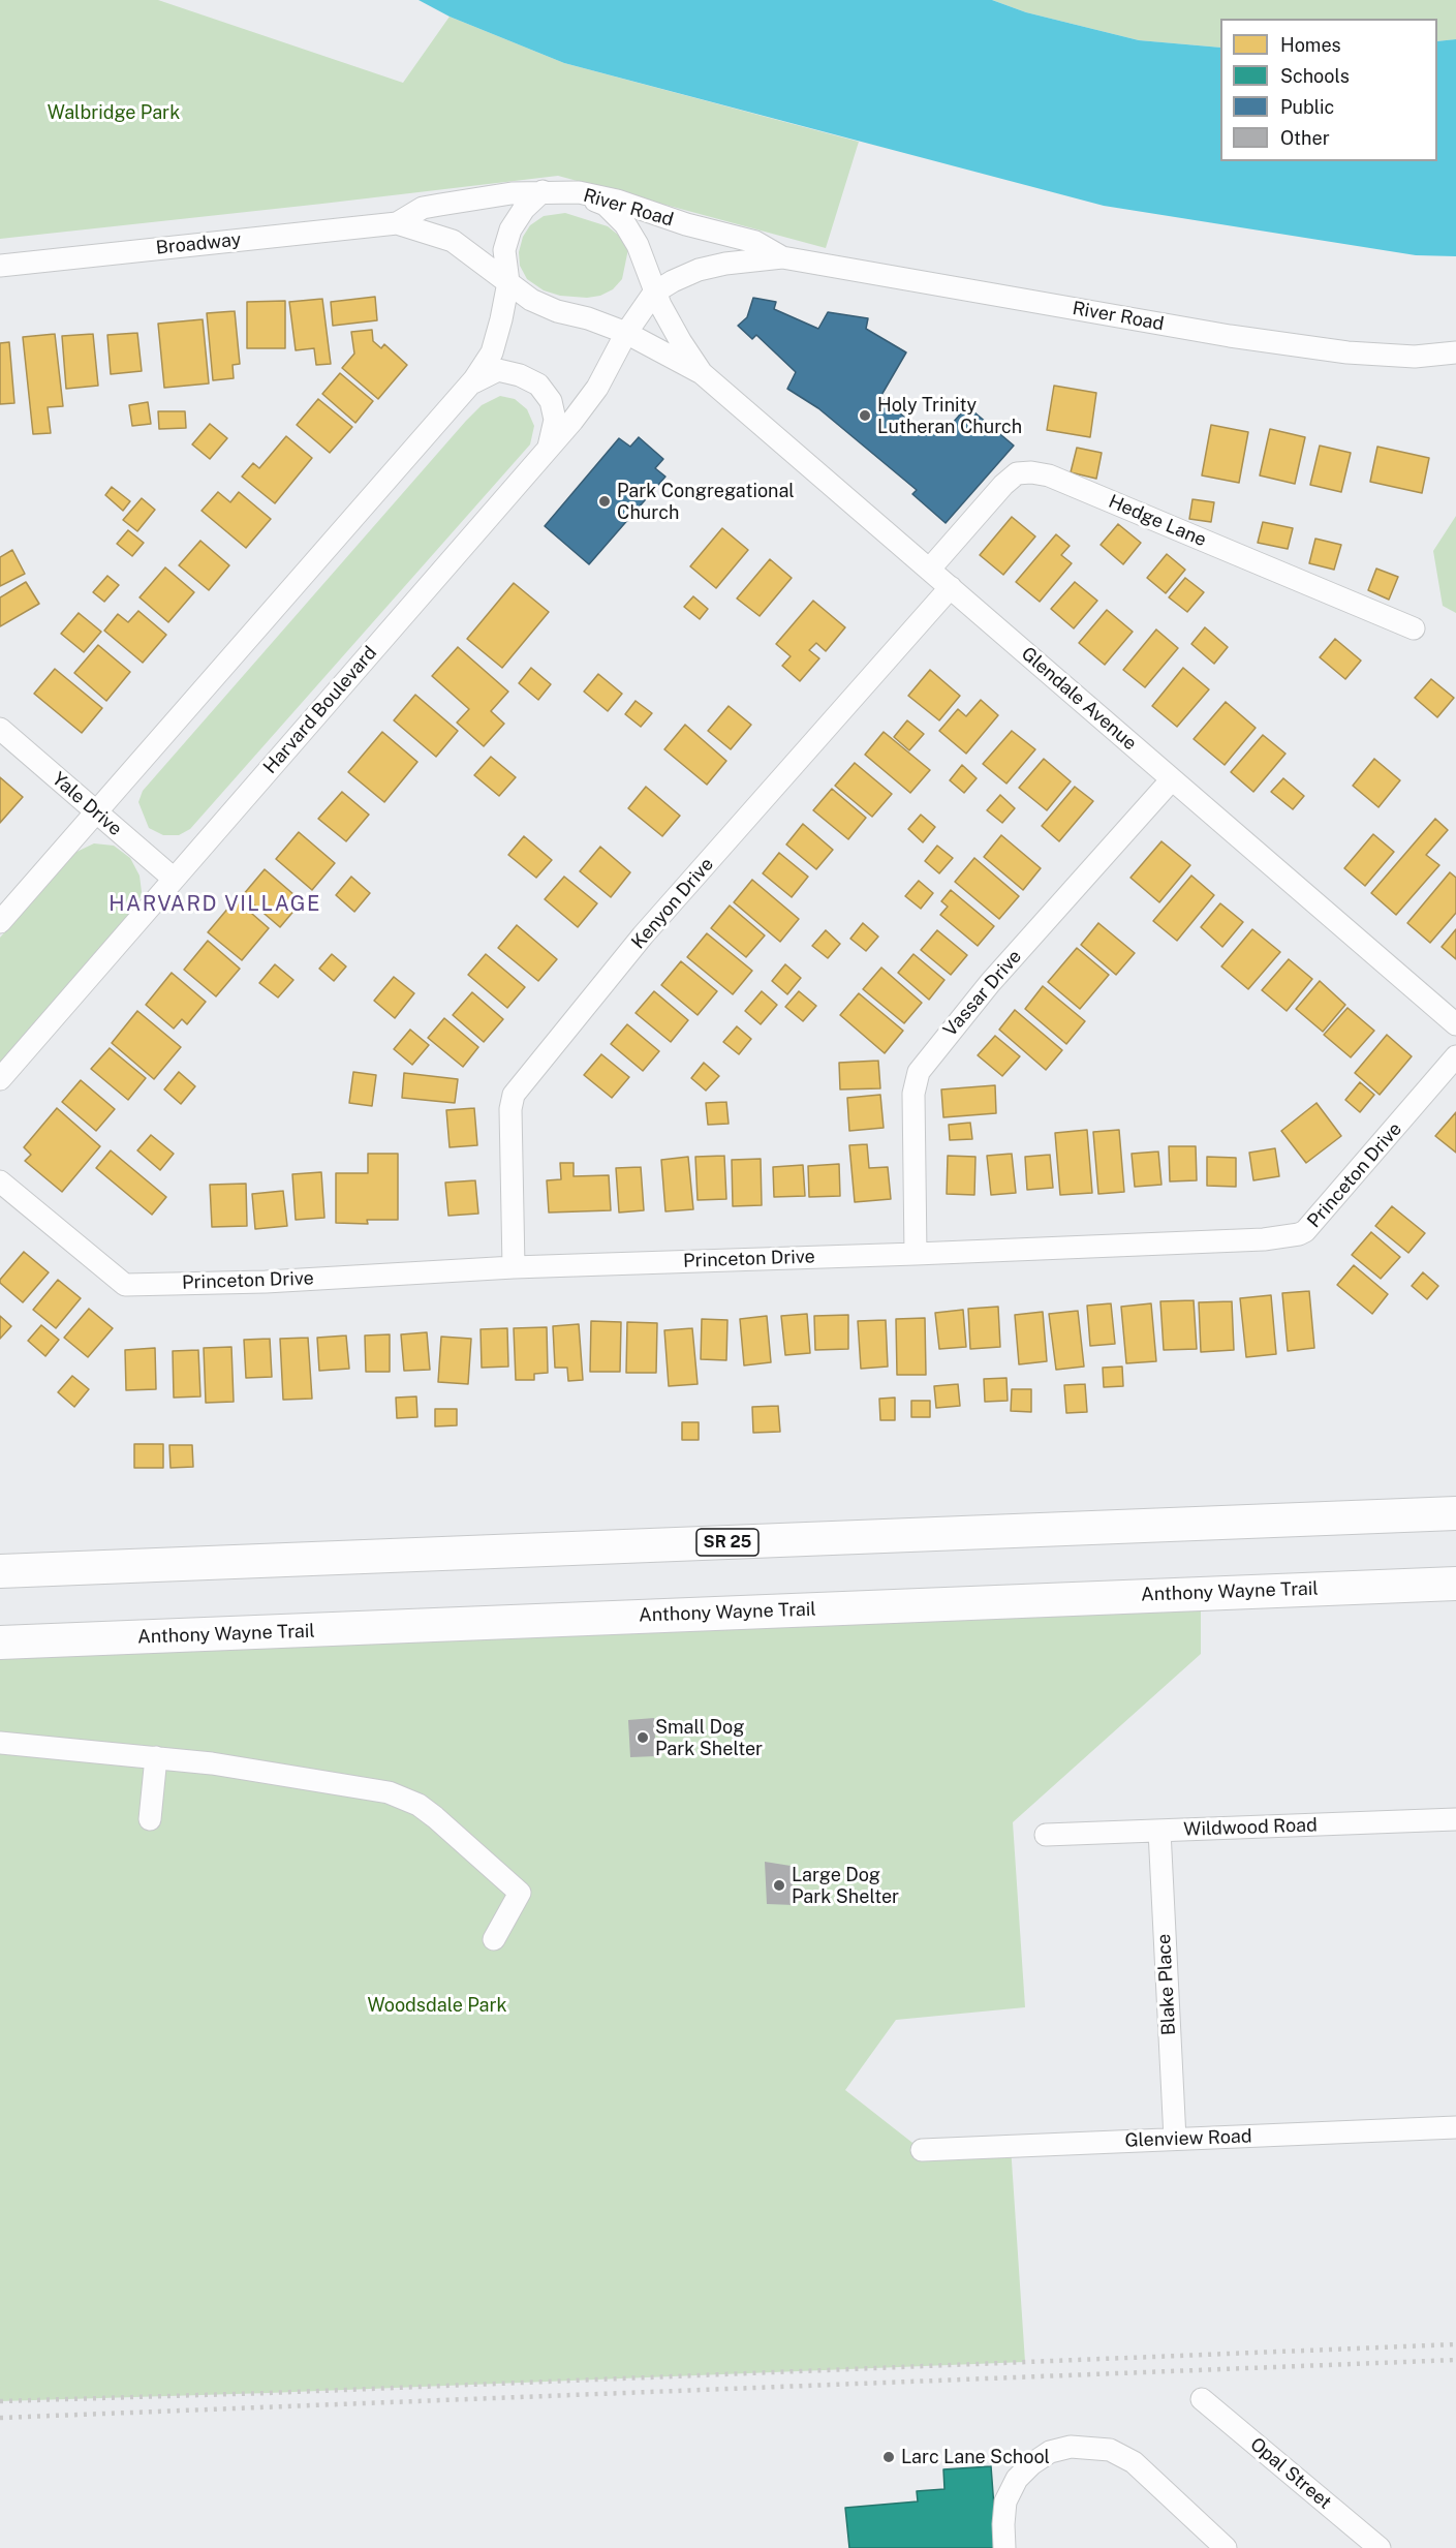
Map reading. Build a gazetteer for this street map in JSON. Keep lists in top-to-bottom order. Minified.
{"streets":{"highway":["SR 25","Anthony Wayne Trail"],"street":["River Road","Broadway","Hedge Lane","Glendale Avenue","Harvard Boulevard","Yale Drive","Kenyon Drive","Vassar Drive","Princeton Drive","Wildwood Road","Blake Place","Glenview Road","Opal Street"]},"crossings":[["River Road","Broadway"],["River Road","Glendale Avenue"],["River Road","Harvard Boulevard"],["Broadway","Glendale Avenue"],["Broadway","Harvard Boulevard"],["Hedge Lane","Glendale Avenue"],["Glendale Avenue","Harvard Boulevard"],["Glendale Avenue","Kenyon Drive"],["Glendale Avenue","Vassar Drive"],["Harvard Boulevard","Yale Drive"],["Kenyon Drive","Princeton Drive"],["Vassar Drive","Princeton Drive"],["Wildwood Road","Blake Place"],["Blake Place","Glenview Road"]],"districts":["HARVARD VILLAGE"],"parks":["Walbridge Park","Woodsdale Park"],"places":["Holy Trinity Lutheran Church","Park Congregational Church","Small Dog Park Shelter","Large Dog Park Shelter","Larc Lane School"],"legend":["Homes","Schools","Public","Other"]}
